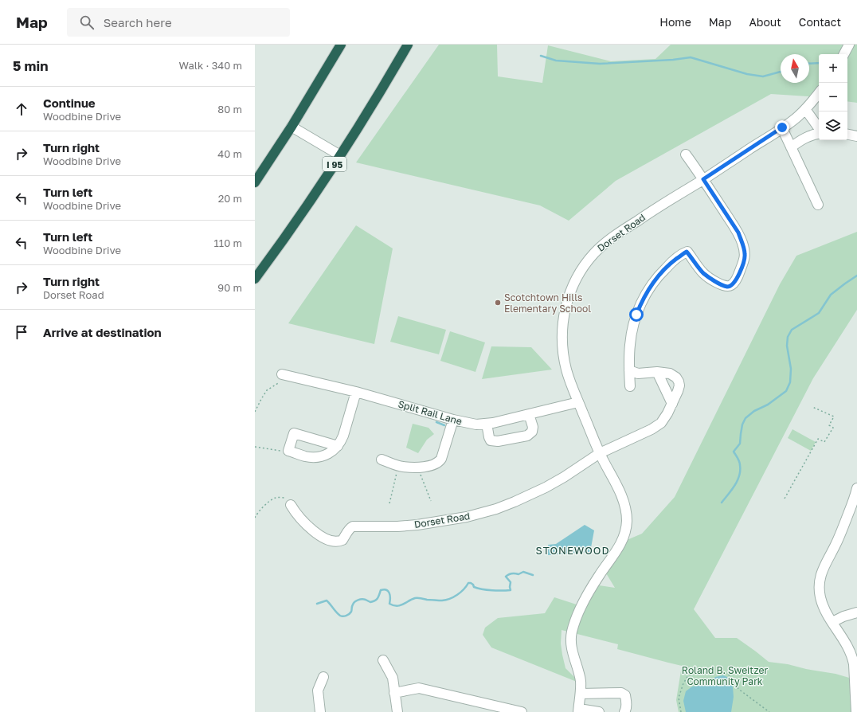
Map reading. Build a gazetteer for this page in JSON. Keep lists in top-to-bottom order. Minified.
{"streets":{"highway":["I 95"],"street":["Dorset Road","Split Rail Lane"]},"crossings":[["Dorset Road","Split Rail Lane"]],"districts":["STONEWOOD"],"parks":["Roland B. Sweitzer Community Park"],"places":["Scotchtown Hills Elementary School"],"north":"top","page":{"header":"Map","search":"Search here","nav":["Home","Map","About","Contact"],"heading":["5 min","Walk · 340 m"],"map_buttons":["+","−"],"list":[["Continue","Woodbine Drive","80 m"],["Turn right","Woodbine Drive","40 m"],["Turn left","Woodbine Drive","20 m"],["Turn left","Woodbine Drive","110 m"],["Turn right","Dorset Road","90 m"],"Arrive at destination"]}}
